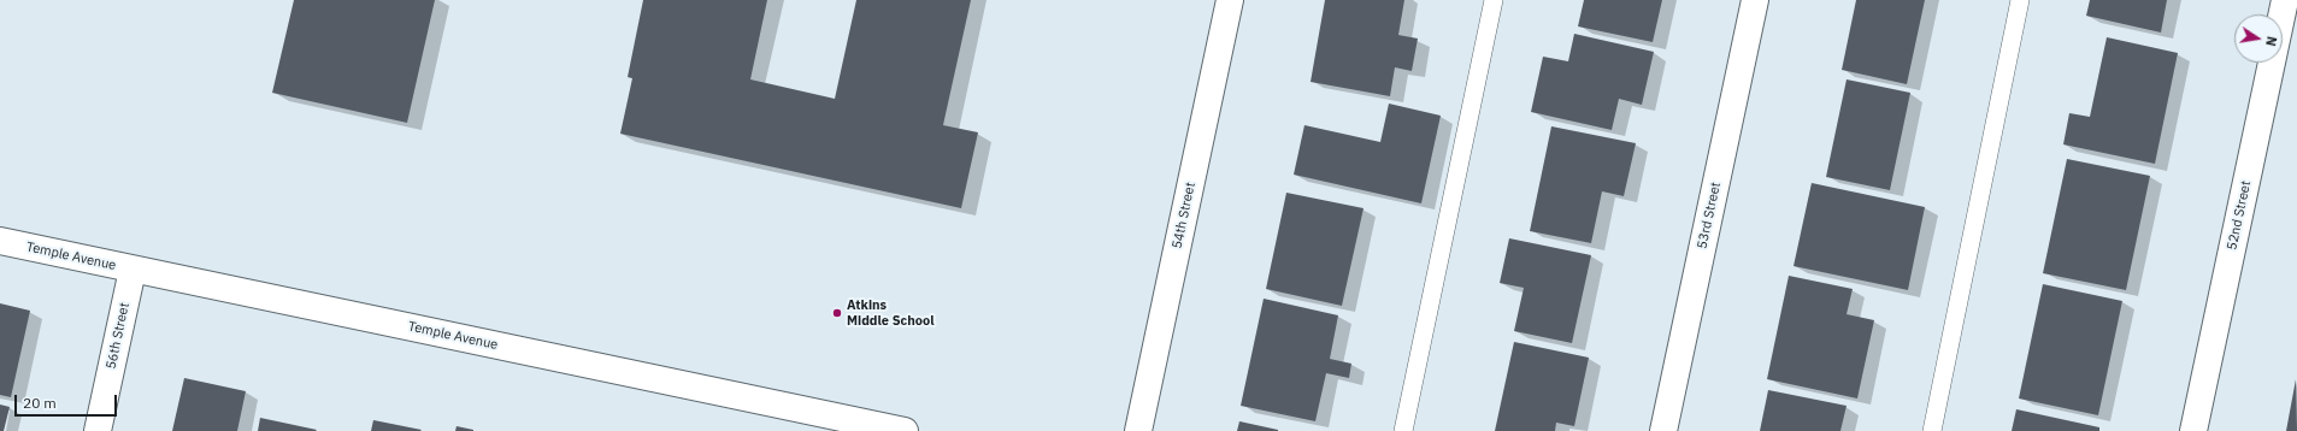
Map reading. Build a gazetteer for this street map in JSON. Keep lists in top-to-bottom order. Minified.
{"streets":{"street":["54th Street","53rd Street","52nd Street","Temple Avenue","56th Street"]},"crossings":[["Temple Avenue","56th Street"]],"places":["Atkins Middle School"],"scale_bar":"20 m","north":"right"}
